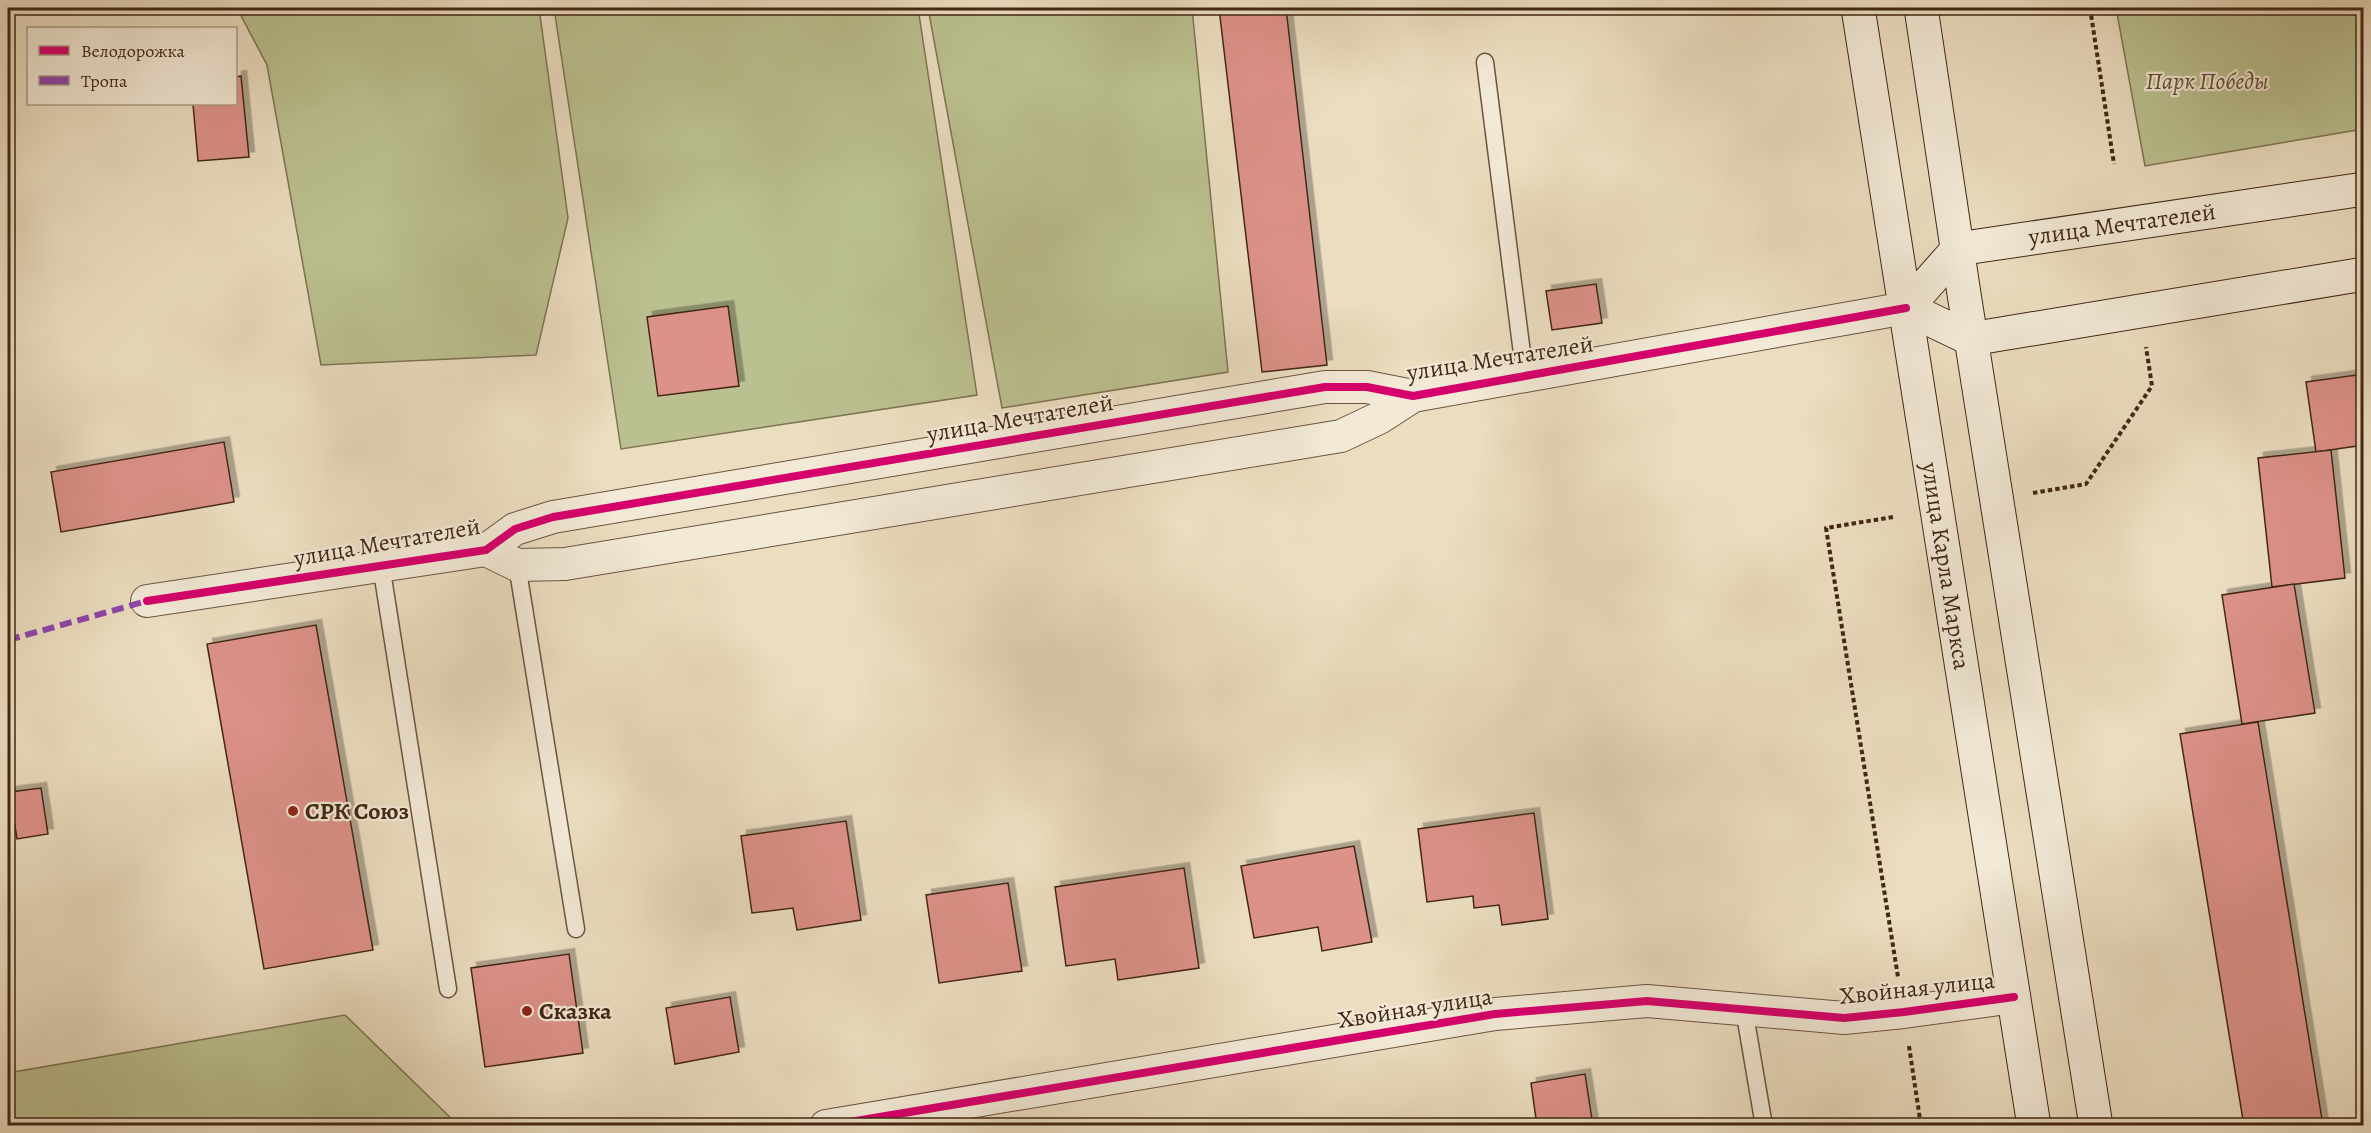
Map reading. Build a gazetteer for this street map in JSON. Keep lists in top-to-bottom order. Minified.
{"streets":{"main road":["улица Мечтателей","улица Карла Маркса"],"street":["Хвойная улица"]},"crossings":[["улица Мечтателей","улица Карла Маркса"],["улица Карла Маркса","Хвойная улица"]],"parks":["Парк Победы"],"places":["СРК Союз","Сказка"],"legend":["Велодорожка","Тропа"]}
